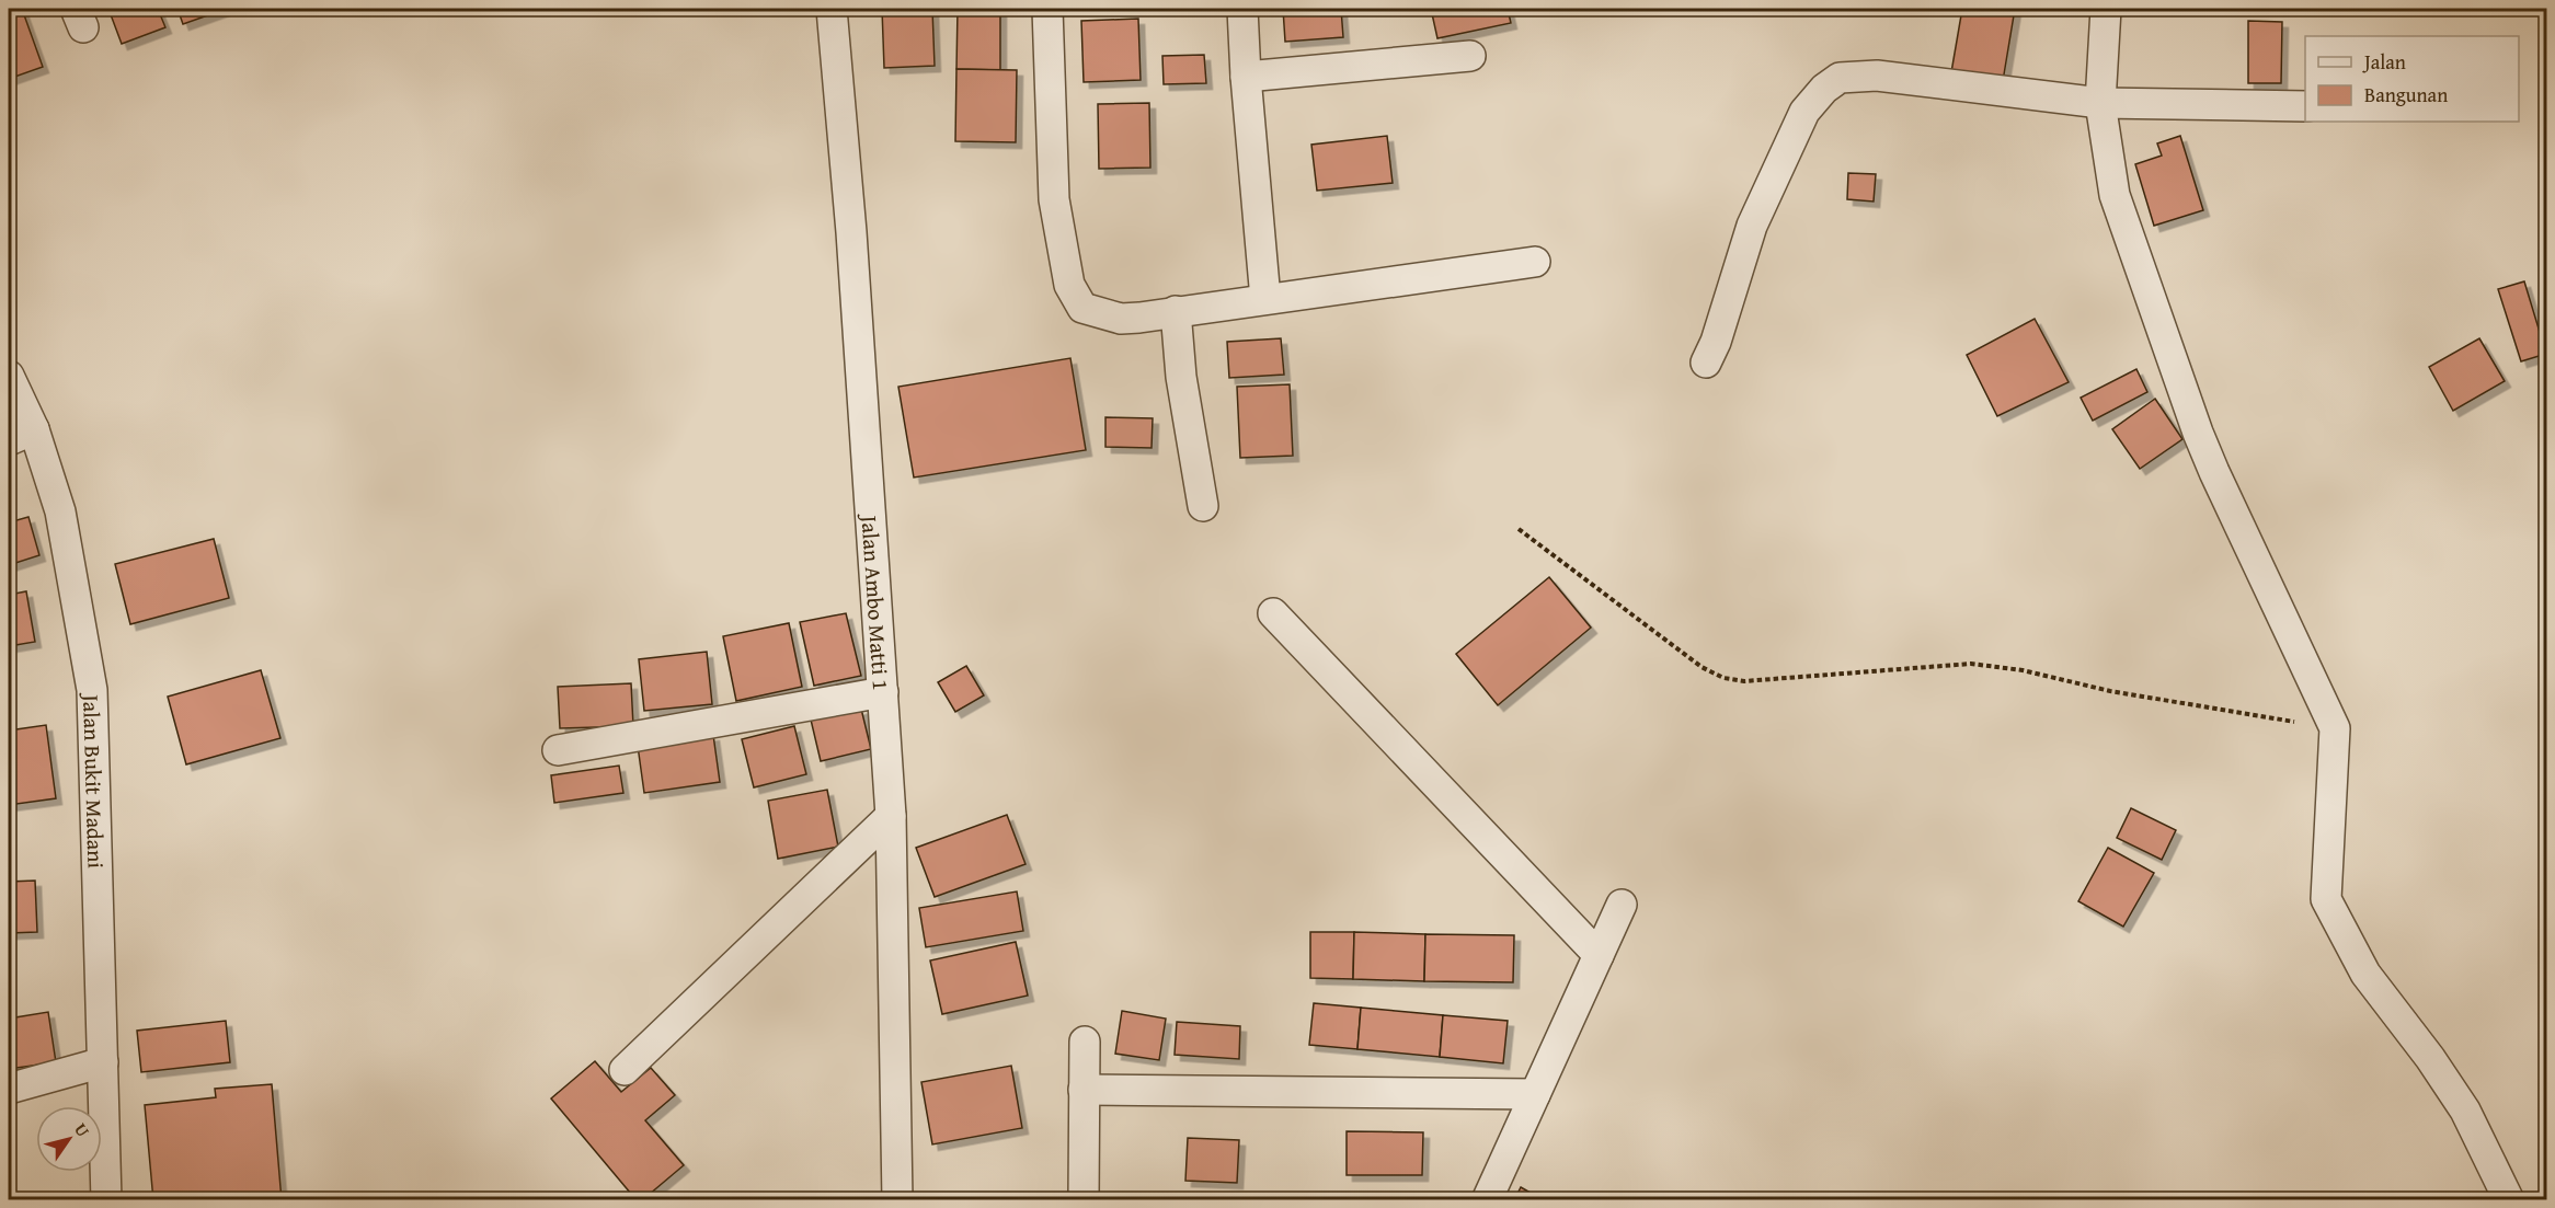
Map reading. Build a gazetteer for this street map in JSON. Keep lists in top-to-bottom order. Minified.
{"streets":{"street":["Jalan Ambo Matti 1","Jalan Bukit Madani"]},"legend":["Jalan","Bangunan"],"north":"top right"}
